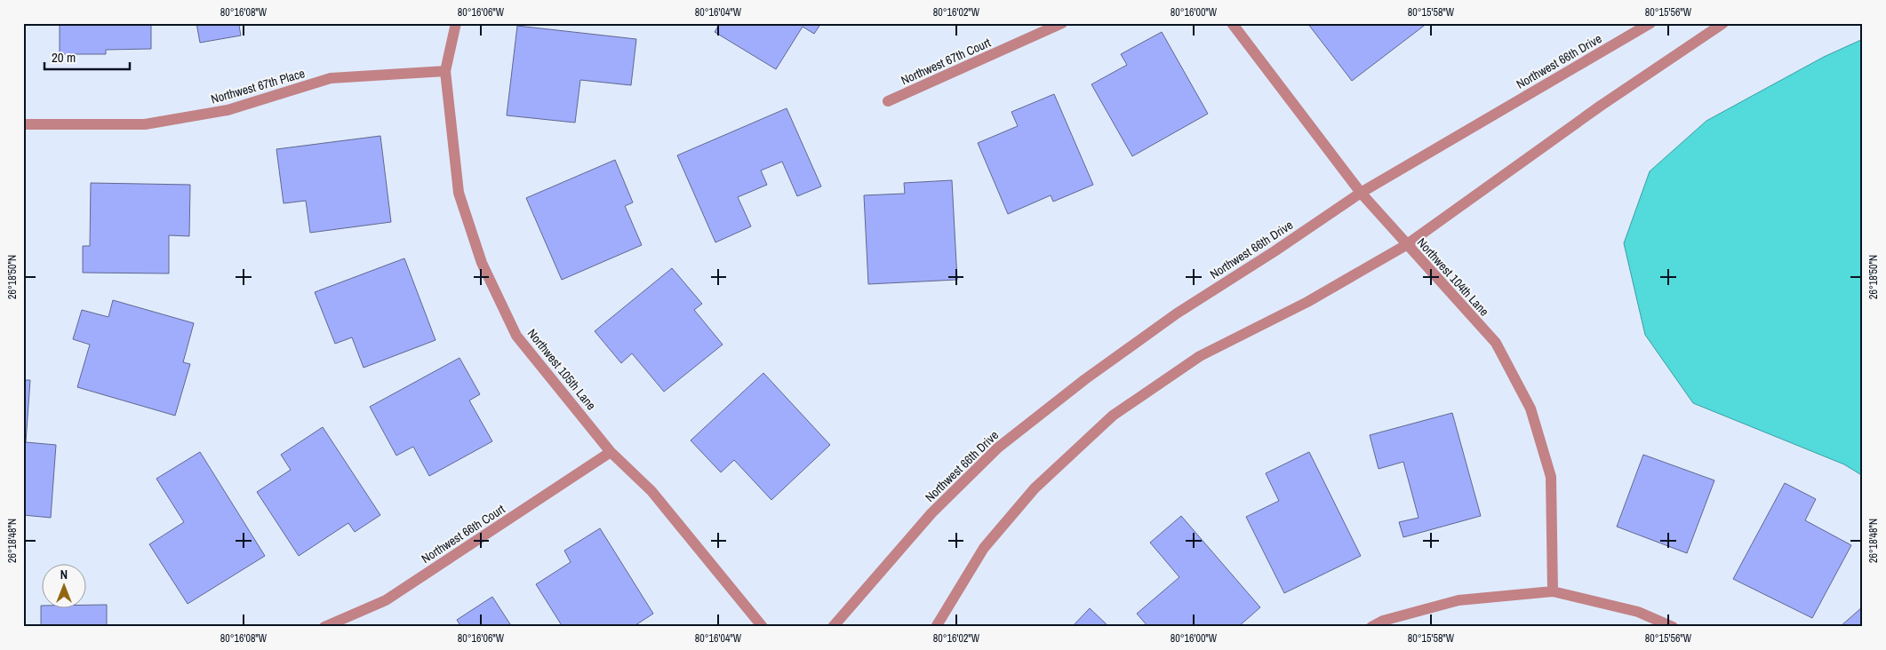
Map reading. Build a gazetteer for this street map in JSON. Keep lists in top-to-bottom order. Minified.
{"streets":{"street":["Northwest 67th Court","Northwest 66th Drive","Northwest 67th Place","Northwest 104th Lane","Northwest 105th Lane","Northwest 66th Court"]},"crossings":[["Northwest 66th Drive","Northwest 104th Lane"],["Northwest 67th Place","Northwest 105th Lane"],["Northwest 105th Lane","Northwest 66th Court"]],"scale_bar":"20 m","north":"top","coordinates":["80°16'08\"W","80°16'06\"W","80°16'04\"W","80°16'02\"W","80°16'00\"W","80°15'58\"W","80°15'56\"W","26°18'50\"N","26°18'48\"N"]}
